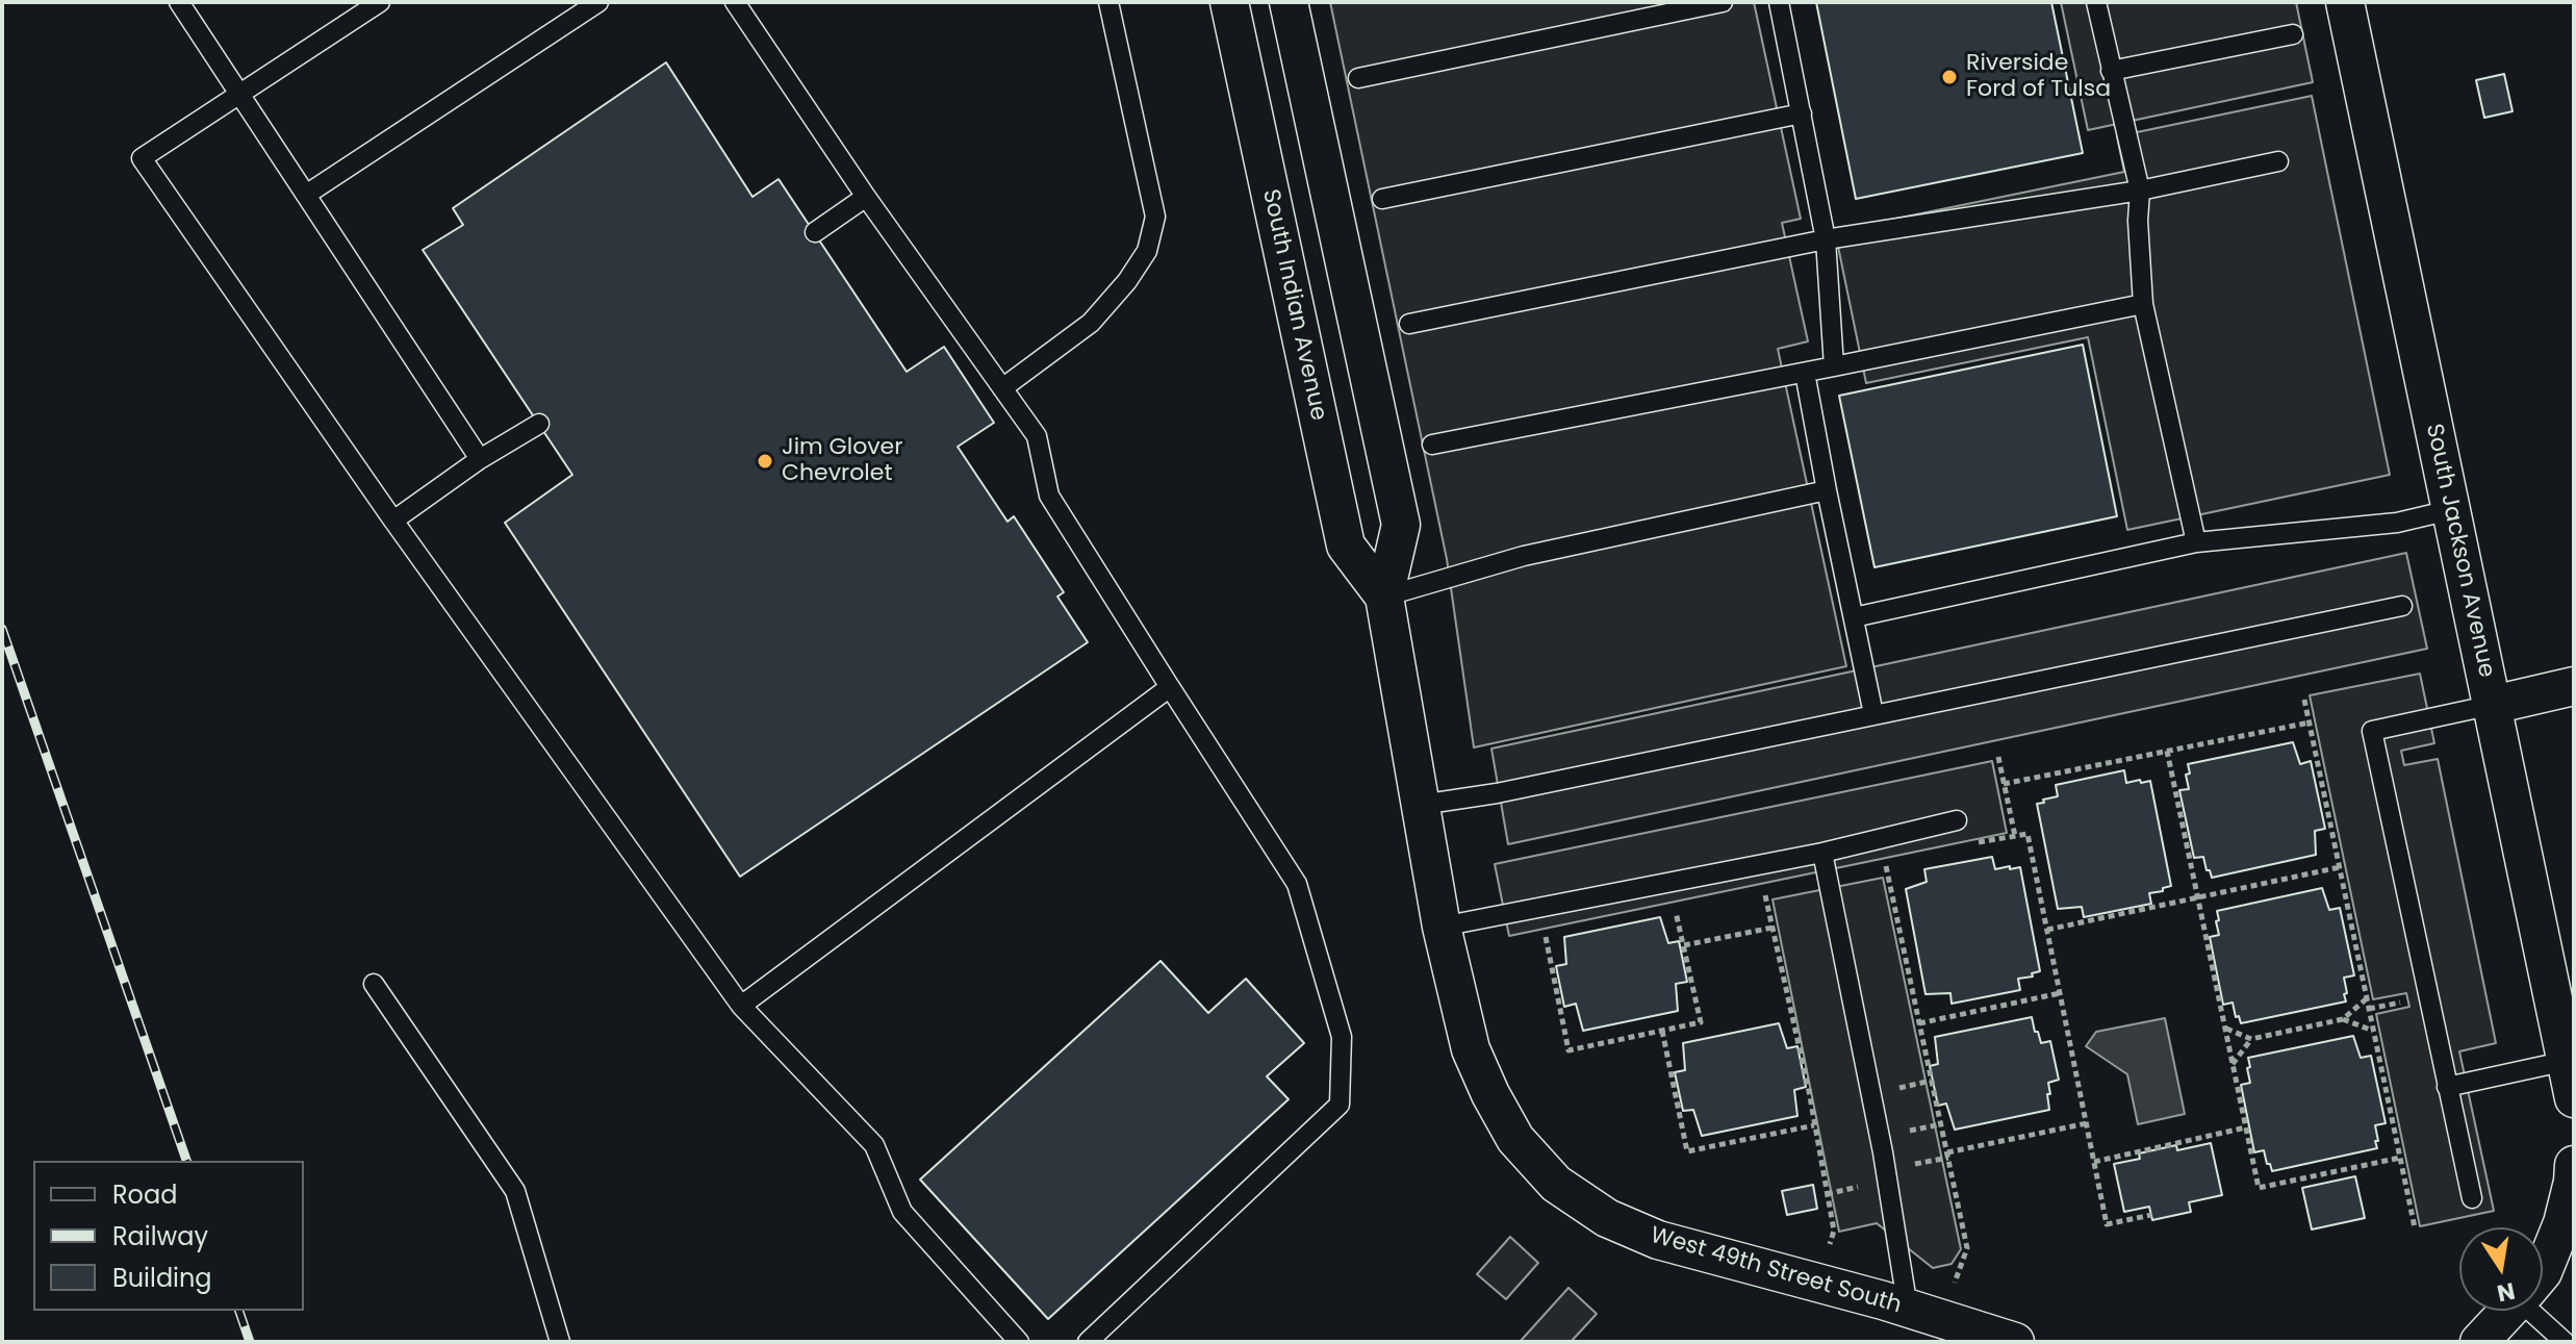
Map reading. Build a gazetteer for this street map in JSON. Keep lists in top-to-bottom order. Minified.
{"streets":{"street":["South Indian Avenue","South Jackson Avenue","West 49th Street South"]},"crossings":[["South Indian Avenue","West 49th Street South"]],"places":["Riverside Ford of Tulsa","Jim Glover Chevrolet"],"legend":["Road","Railway","Building"],"north":"bottom"}
